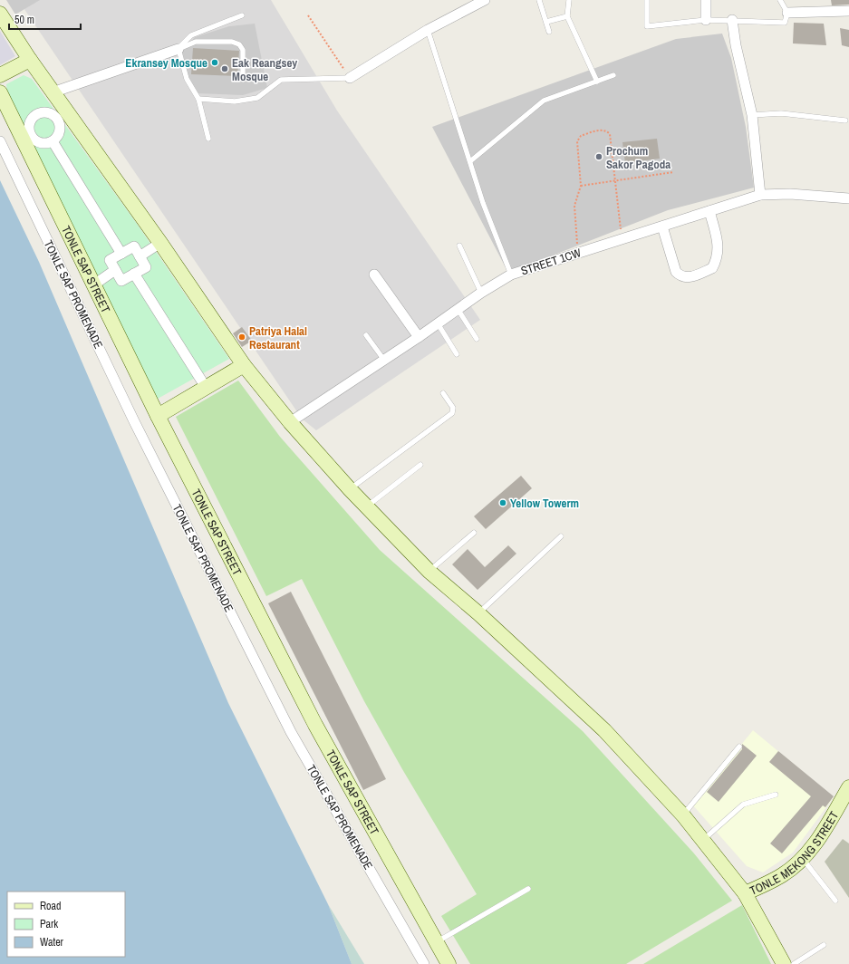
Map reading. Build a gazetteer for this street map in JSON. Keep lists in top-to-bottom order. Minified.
{"streets":{"street":["STREET 1CW","TONLE SAP STREET","TONLE SAP PROMENADE","TONLE MEKONG STREET"]},"places":["Ekransey Mosque","Eak Reangsey Mosque","Prochum Sakor Pagoda","Patriya Halal Restaurant","Yellow Towerm"],"legend":["Road","Park","Water"],"scale_bar":"50 m"}
